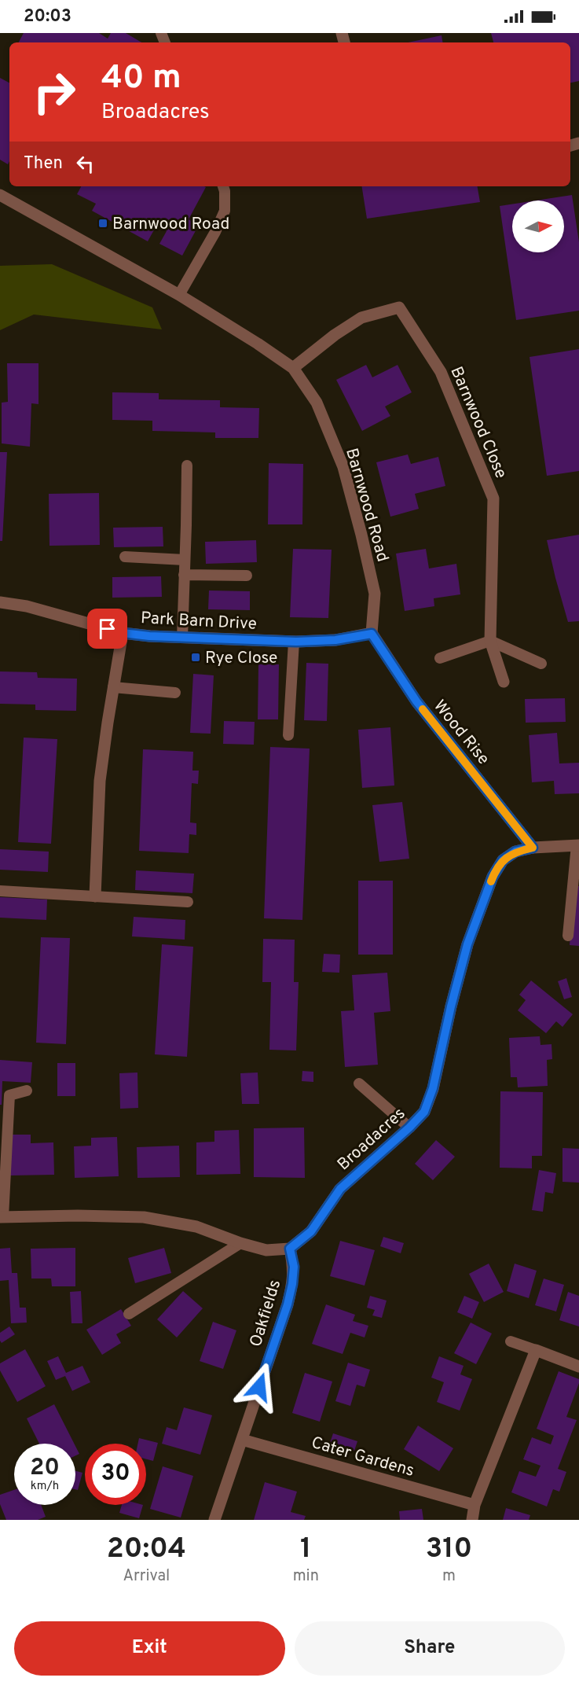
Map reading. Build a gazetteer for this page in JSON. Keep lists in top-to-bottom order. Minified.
{"streets":{"street":["Barnwood Close","Barnwood Road","Park Barn Drive","Wood Rise","Broadacres","Oakfields","Cater Gardens"]},"crossings":[["Barnwood Close","Barnwood Road"],["Barnwood Road","Park Barn Drive"],["Barnwood Road","Wood Rise"],["Park Barn Drive","Wood Rise"],["Wood Rise","Broadacres"],["Broadacres","Oakfields"],["Oakfields","Cater Gardens"]],"places":{"transit":["Barnwood Road","Rye Close"]},"north":"right","page":{"status":"20:03","turn":["40 m","Broadacres"],"then":"Then","speed":"20 km/h","limit":"30","eta":["20:04","Arrival","1","min","310","m"],"buttons":["Exit","Share"]}}
